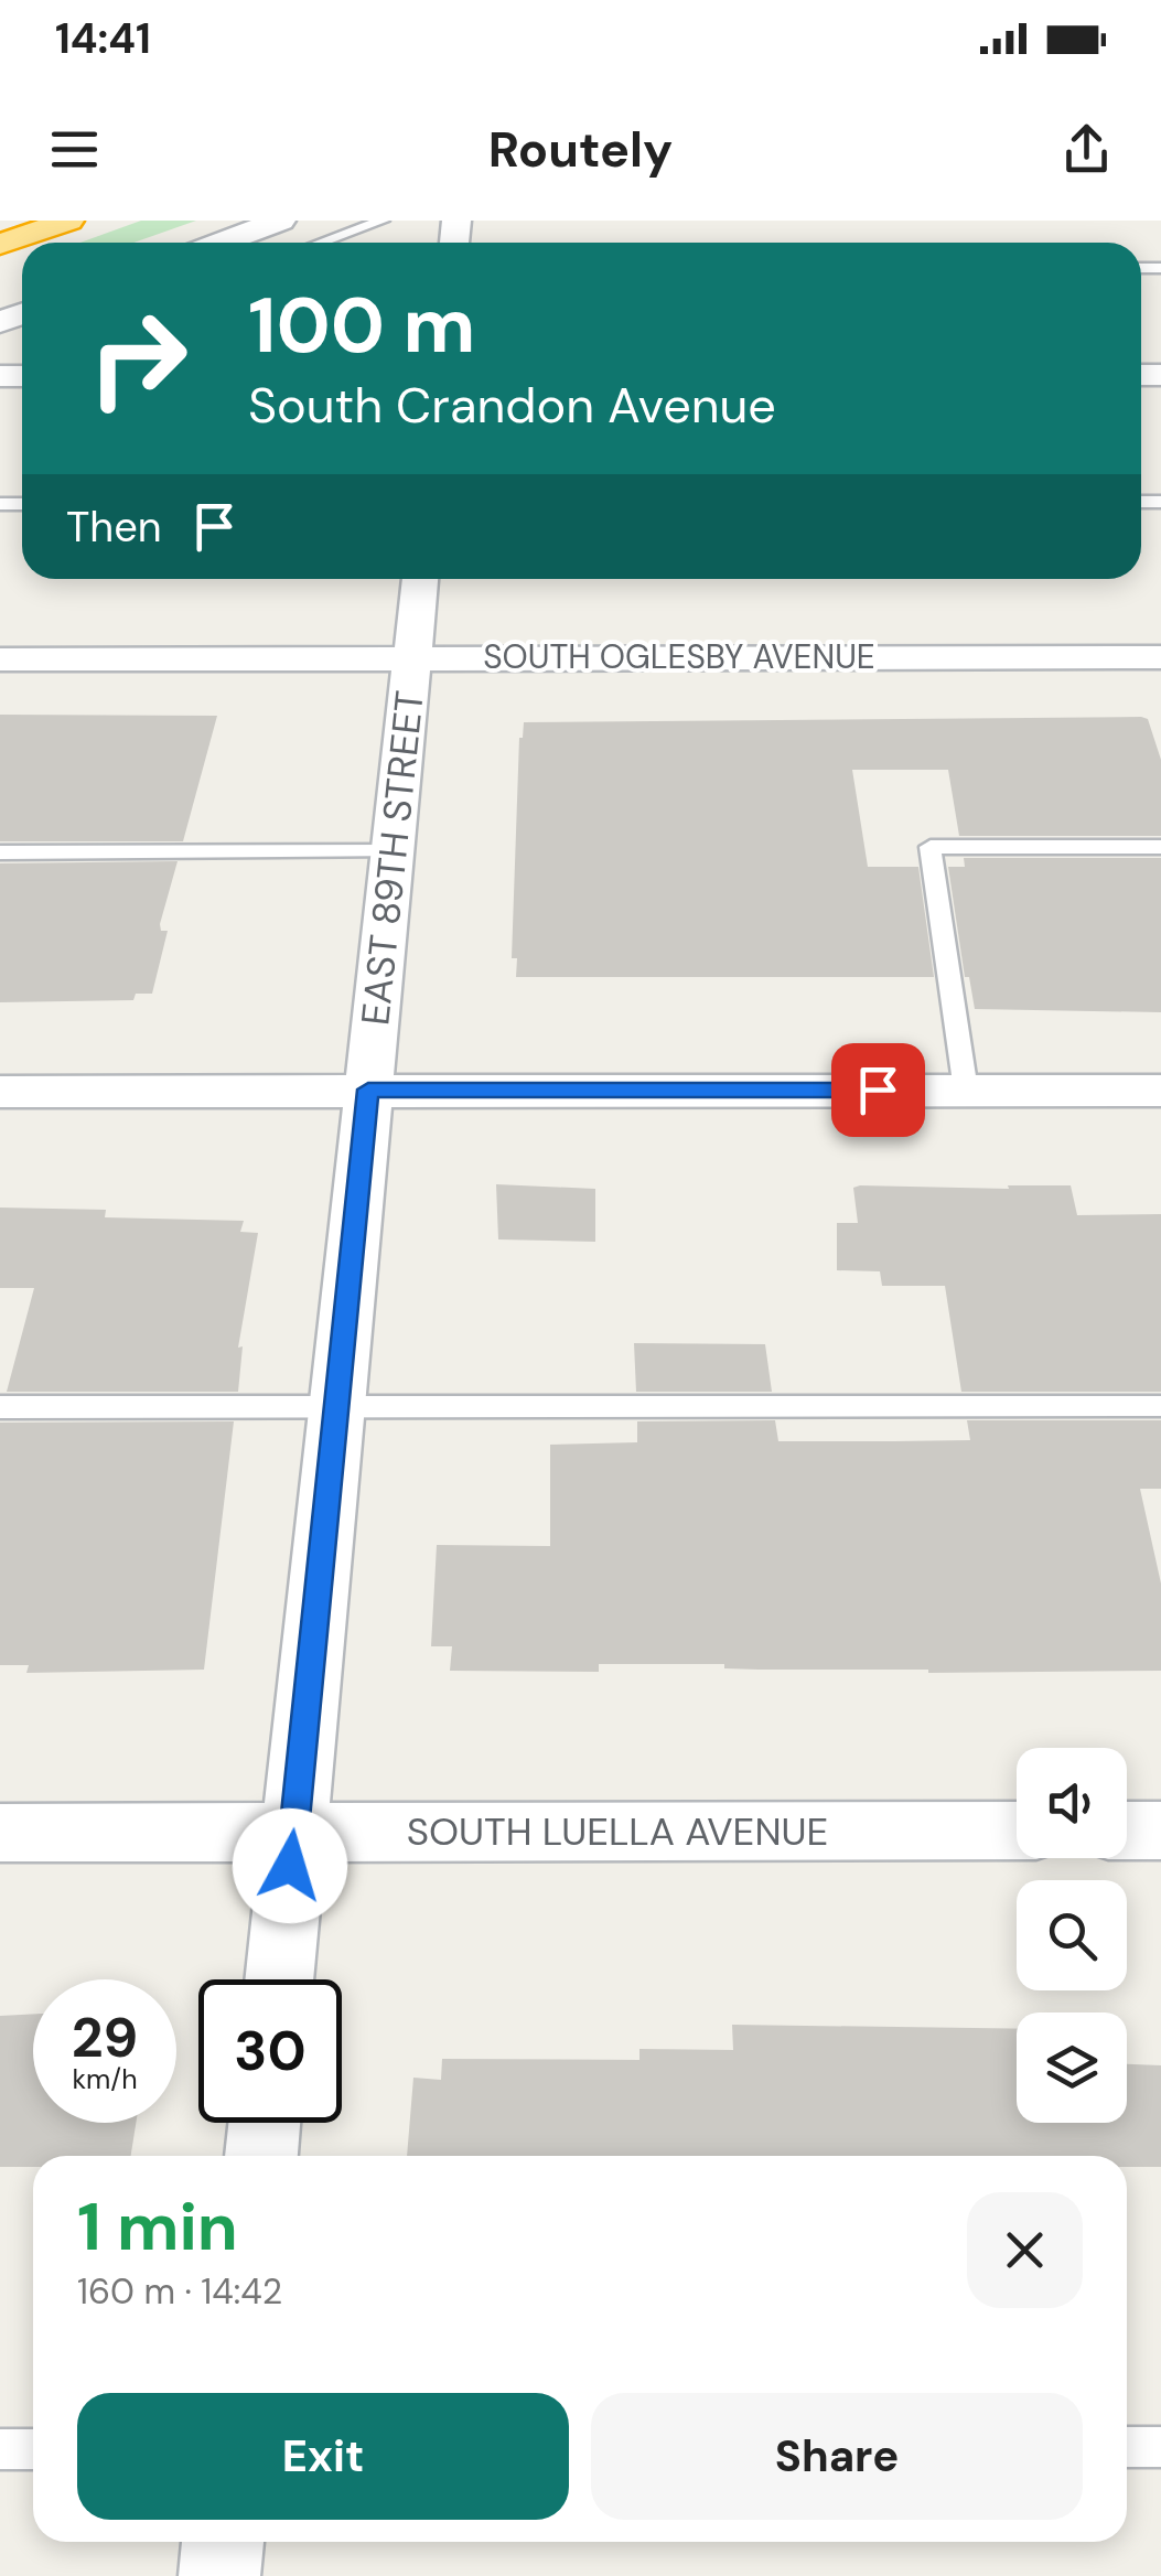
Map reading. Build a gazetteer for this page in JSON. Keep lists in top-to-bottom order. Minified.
{"streets":{"street":["SOUTH OGLESBY AVENUE","EAST 89TH STREET","SOUTH LUELLA AVENUE"]},"crossings":[["SOUTH OGLESBY AVENUE","EAST 89TH STREET"],["EAST 89TH STREET","SOUTH LUELLA AVENUE"]],"page":{"status":"14:41","header":"Routely","turn":["100 m","South Crandon Avenue"],"then":"Then","speed":"29 km/h","limit":"30","heading":["1 min","160 m · 14:42"],"buttons":["Exit","Share"]}}
